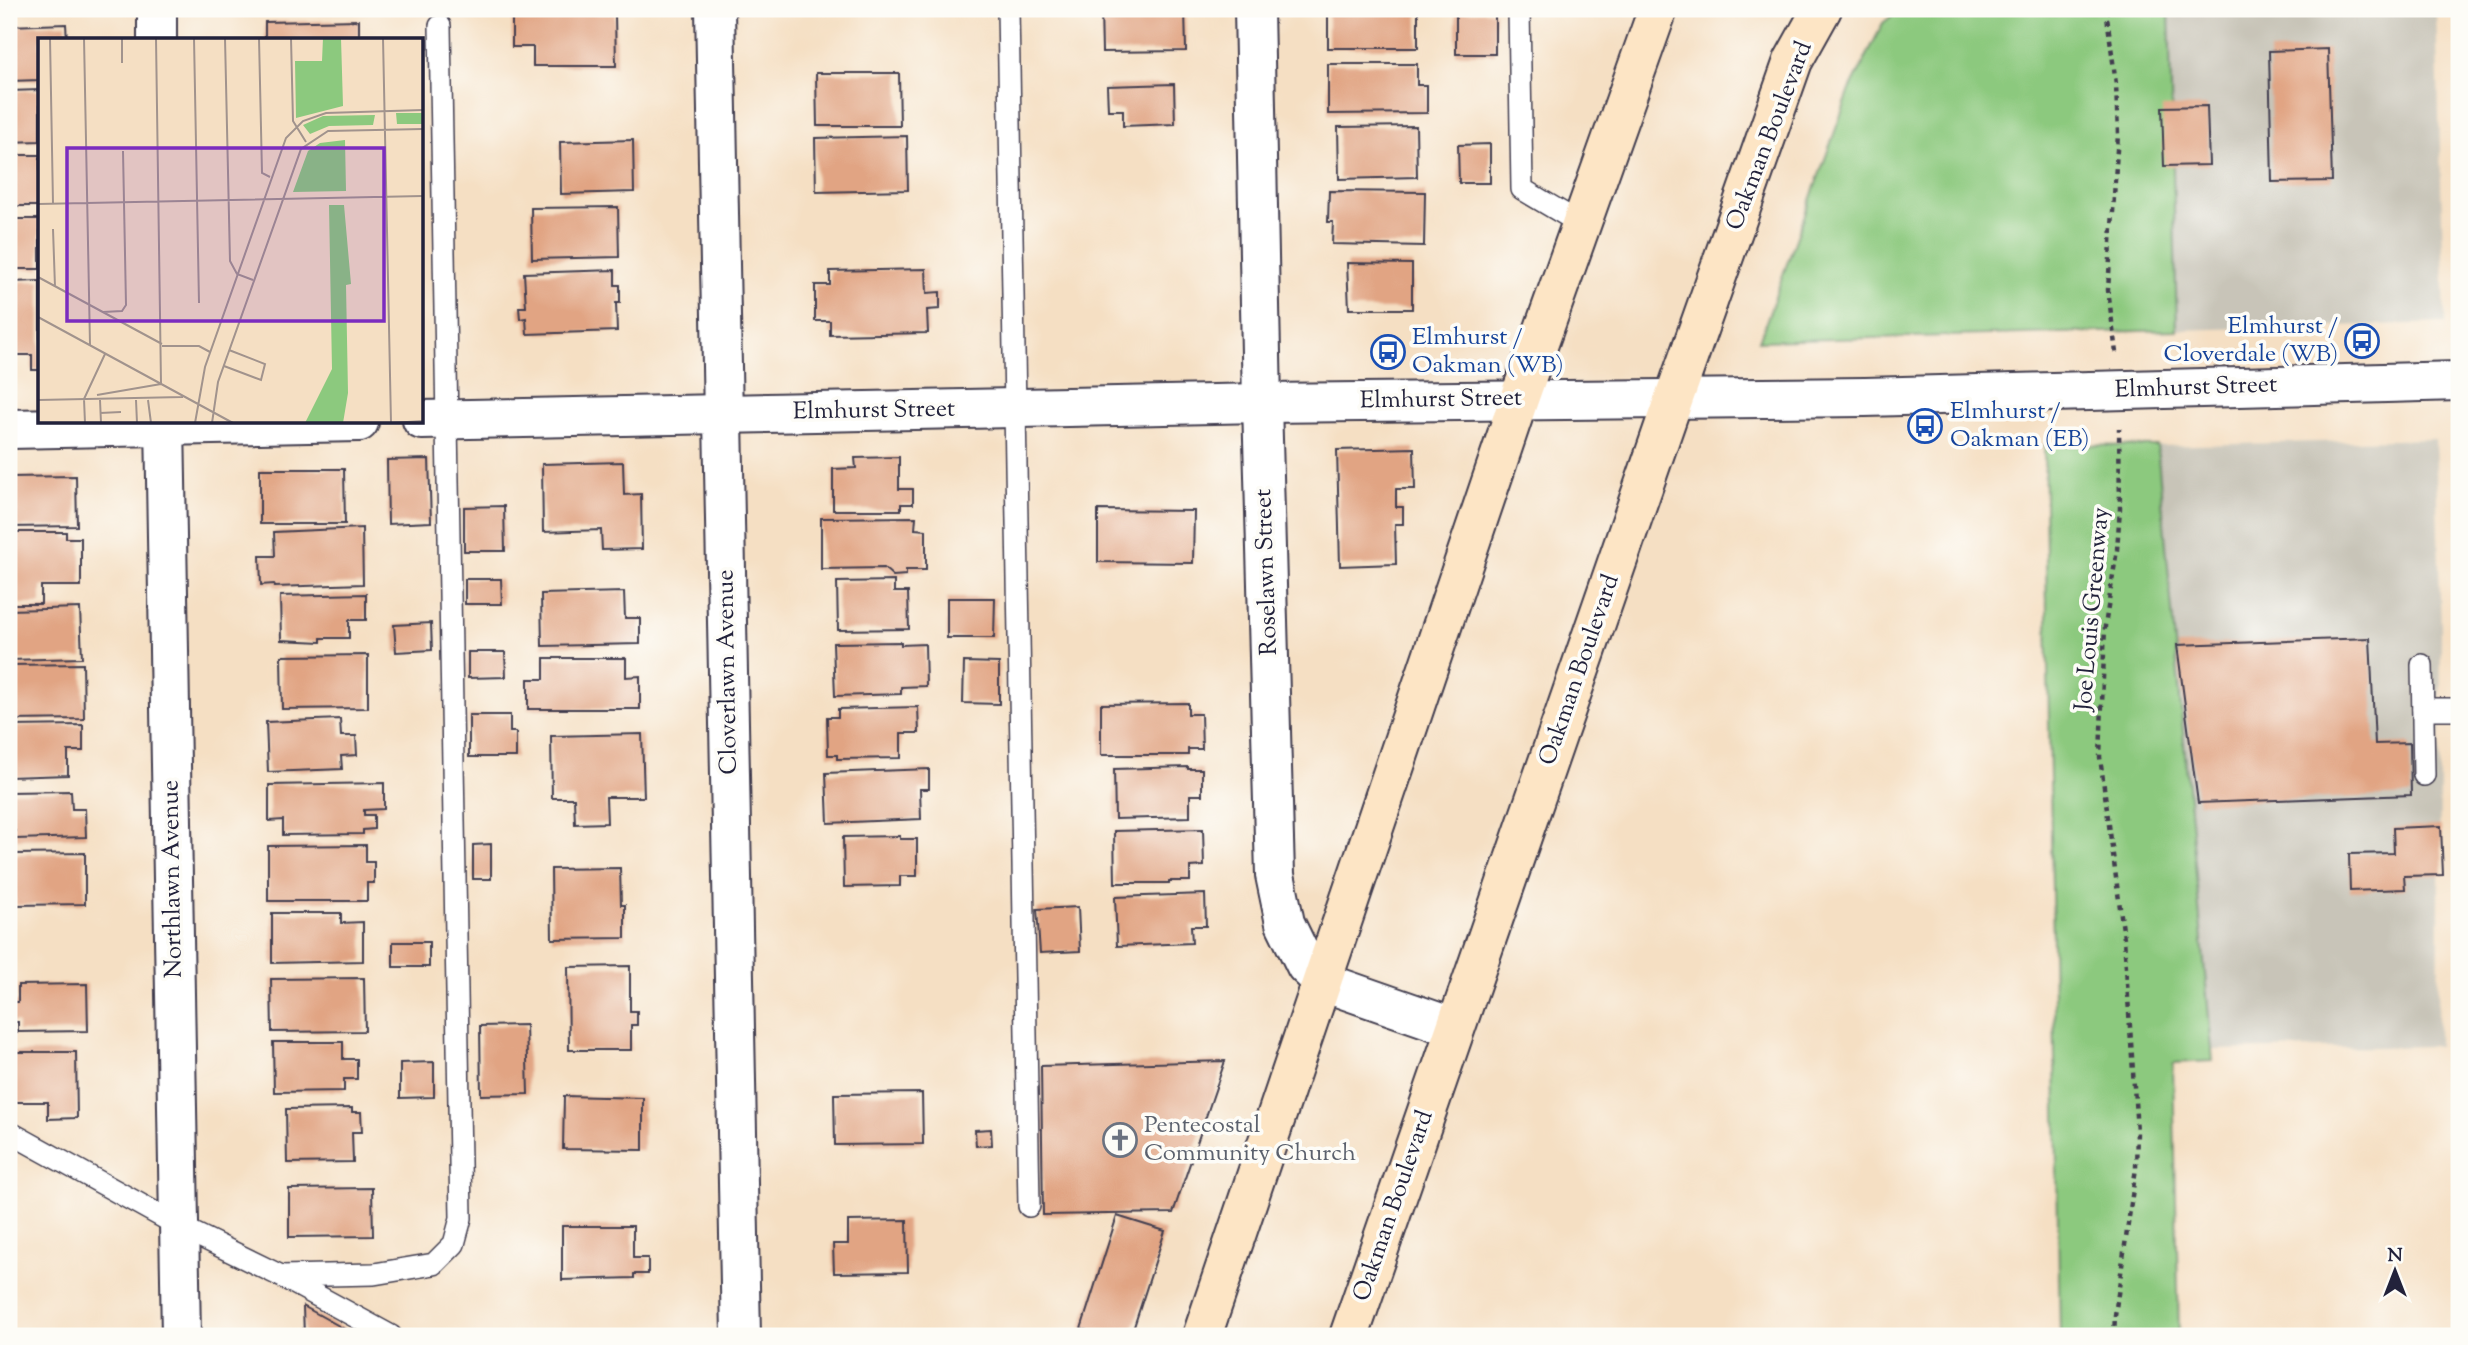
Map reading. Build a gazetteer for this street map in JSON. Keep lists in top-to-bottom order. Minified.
{"streets":{"street":["Oakman Boulevard","Elmhurst Street","Roselawn Street","Cloverlawn Avenue","Northlawn Avenue"],"path":["Joe Louis Greenway"]},"crossings":[["Oakman Boulevard","Elmhurst Street"],["Elmhurst Street","Roselawn Street"],["Elmhurst Street","Joe Louis Greenway"],["Elmhurst Street","Cloverlawn Avenue"]],"places":{"bus stop":["Elmhurst / Cloverdale (WB)","Elmhurst / Oakman (WB)","Elmhurst / Oakman (EB)"],"church":["Pentecostal Community Church"]},"north":"top"}
